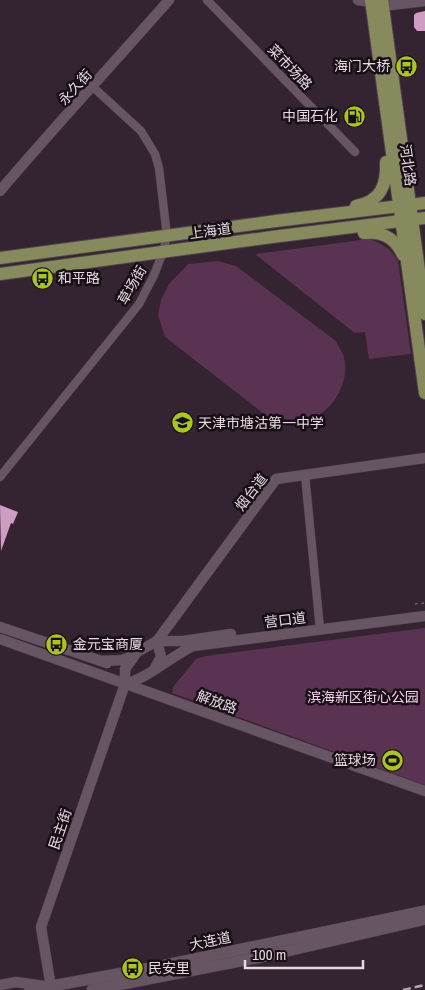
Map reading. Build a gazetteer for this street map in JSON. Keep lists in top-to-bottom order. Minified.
{"streets":{"main road":["河北路","上海道","大连道"],"street":["菜市场路","永久街","草场街","烟台道","营口道","解放路","民主街"]},"crossings":[["永久街","草场街"],["河北路","上海道"],["上海道","草场街"],["烟台道","营口道"],["营口道","解放路"],["营口道","民主街"],["解放路","民主街"],["民主街","大连道"]],"parks":["滨海新区街心公园"],"places":{"bus stop":["海门大桥","和平路","金元宝商厦","民安里"],"fuel station":["中国石化"],"school or university":["天津市塘沽第一中学"],"sports":["篮球场"]},"scale_bar":"100 m"}
